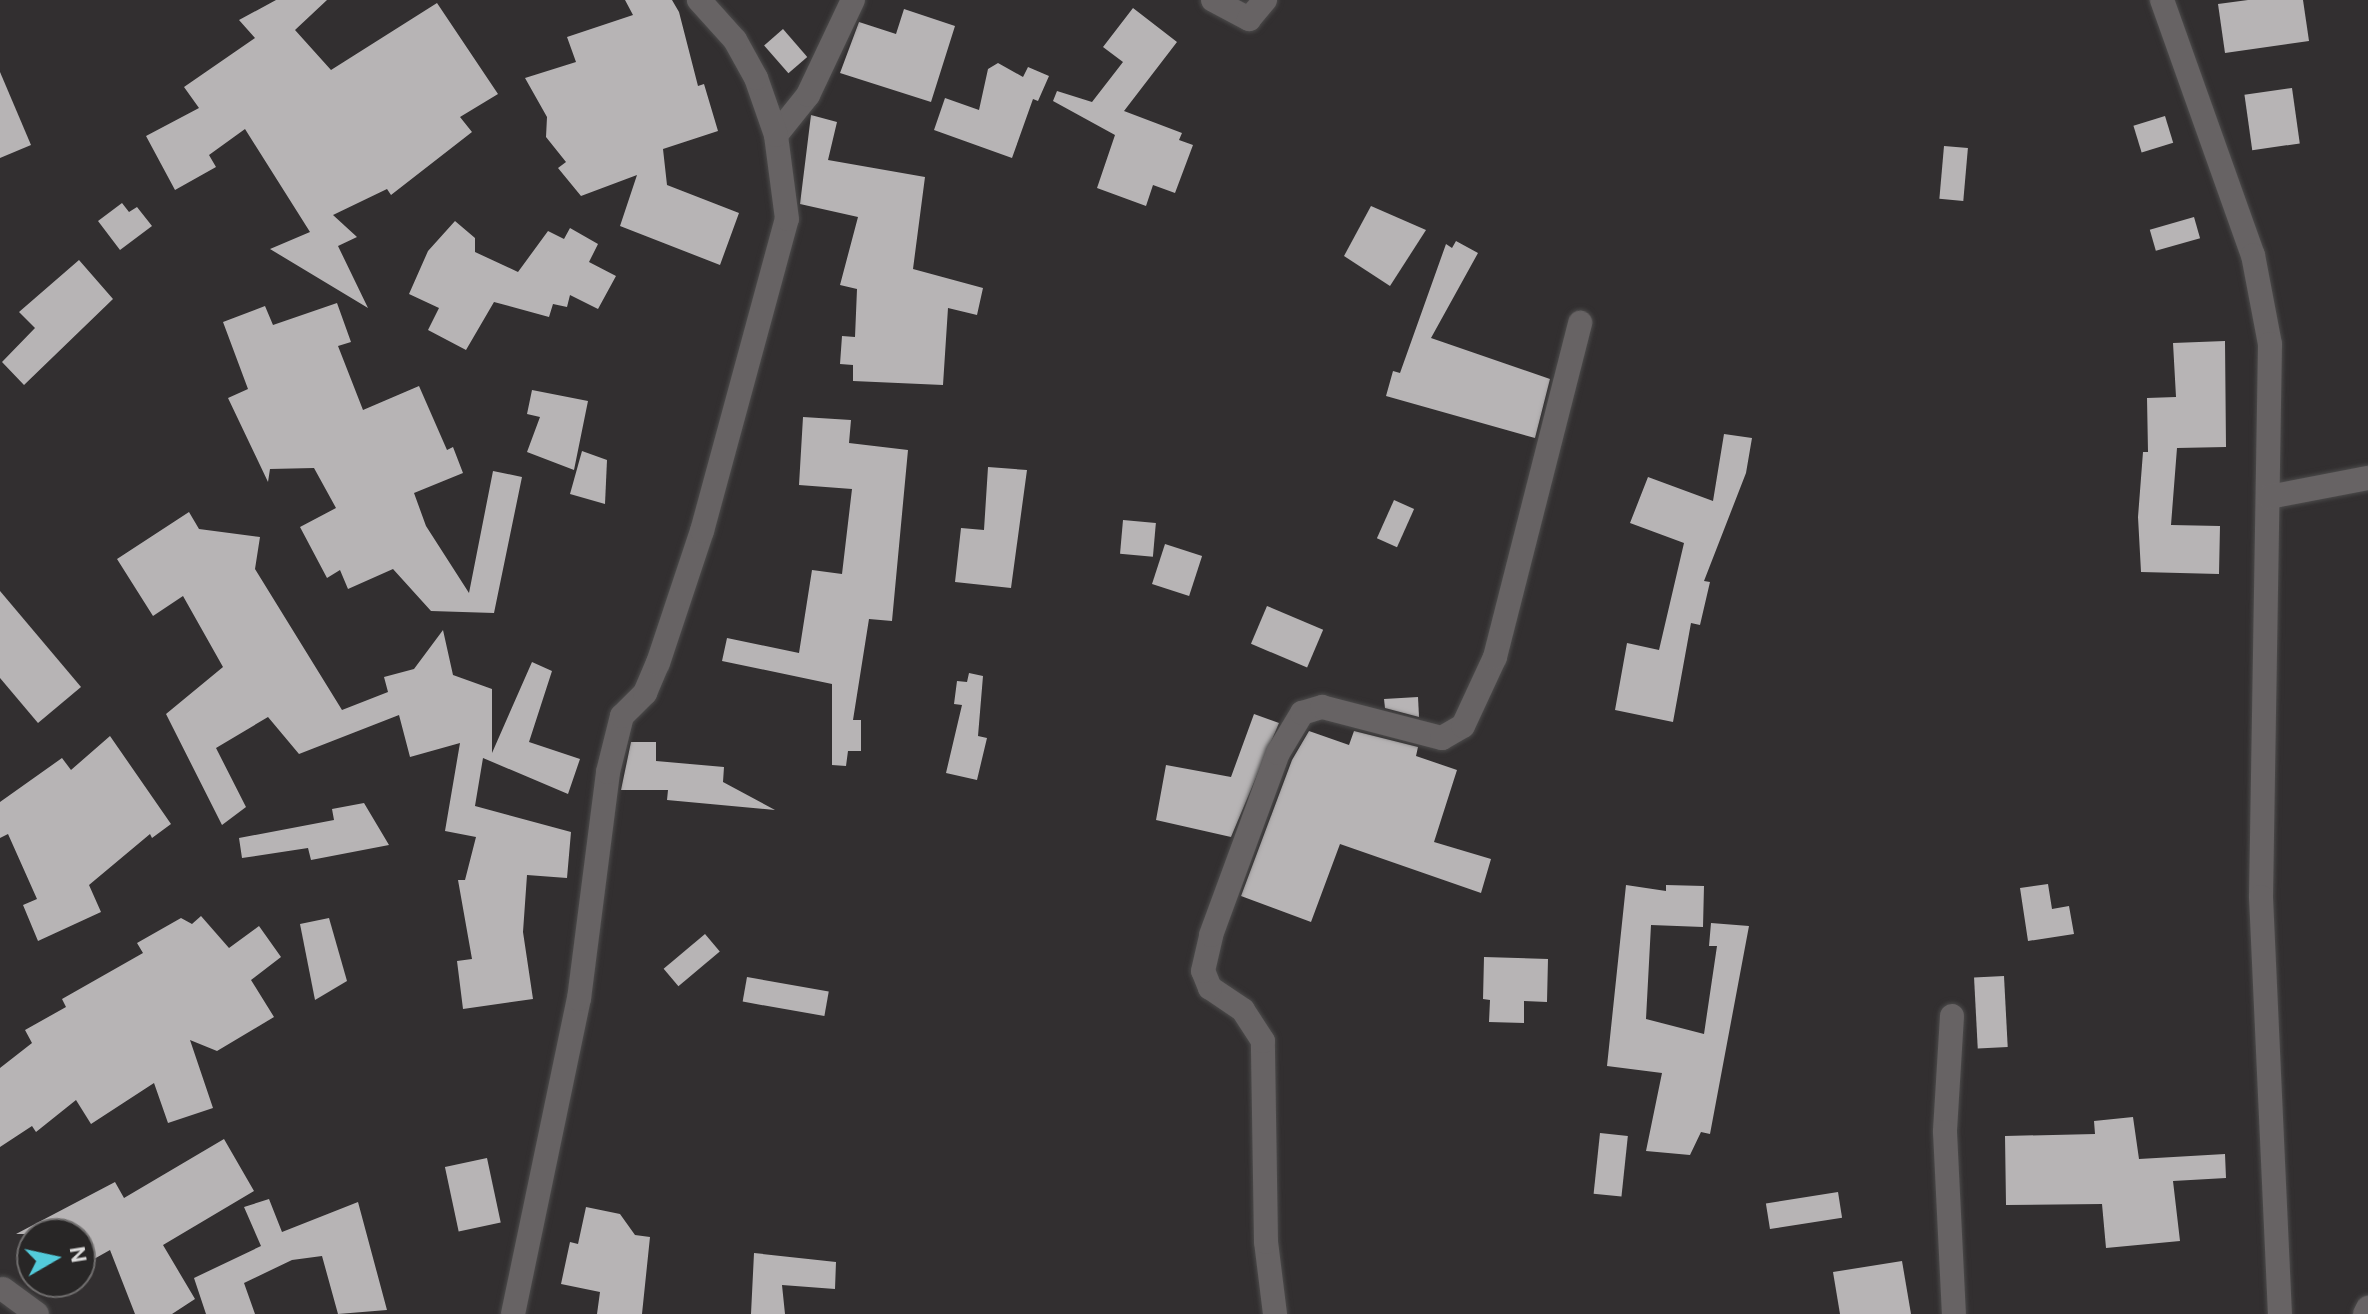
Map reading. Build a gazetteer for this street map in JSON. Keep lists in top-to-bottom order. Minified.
{"north":"right"}
